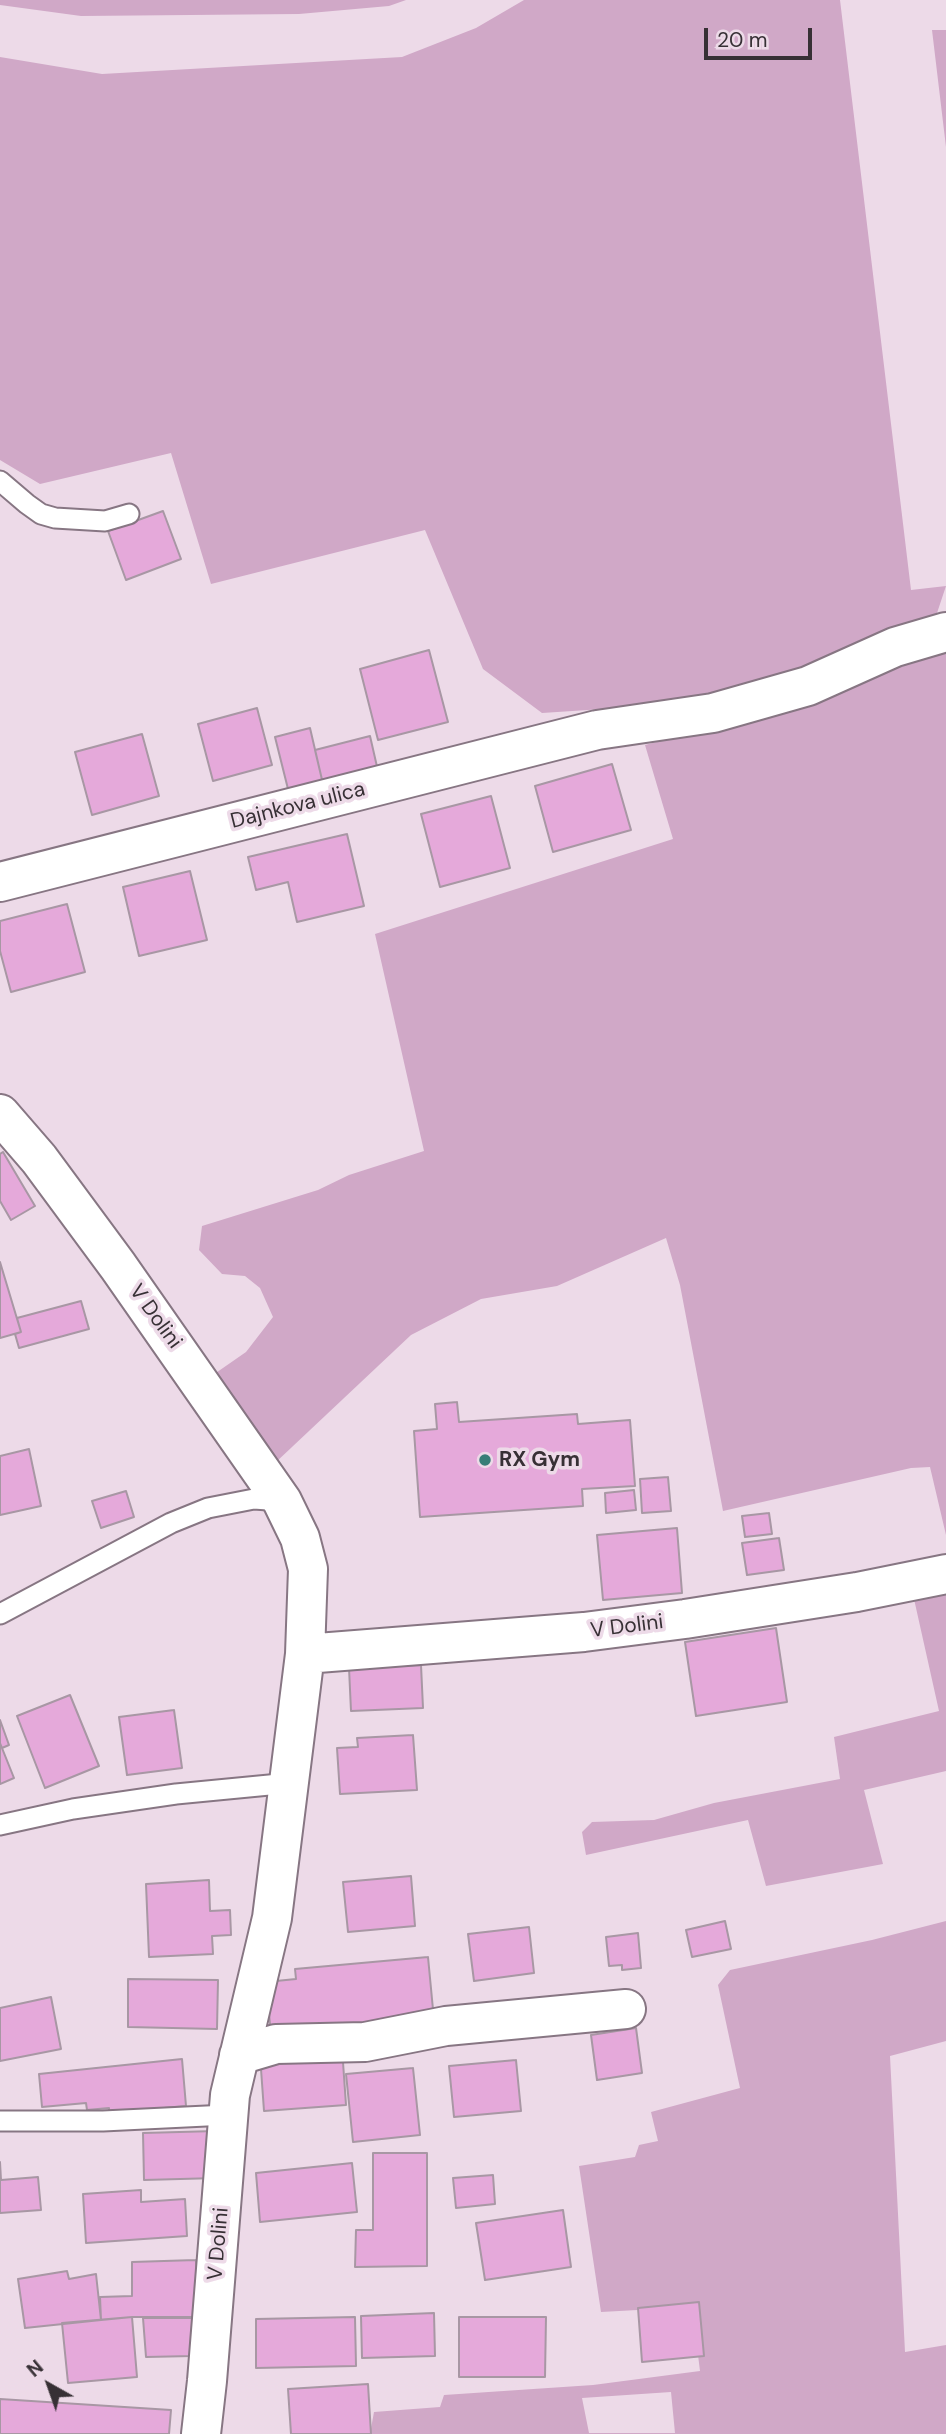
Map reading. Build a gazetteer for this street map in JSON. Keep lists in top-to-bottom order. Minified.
{"streets":{"street":["Dajnkova ulica","V Dolini"]},"places":["RX Gym"],"scale_bar":"20 m","north":"top left"}
